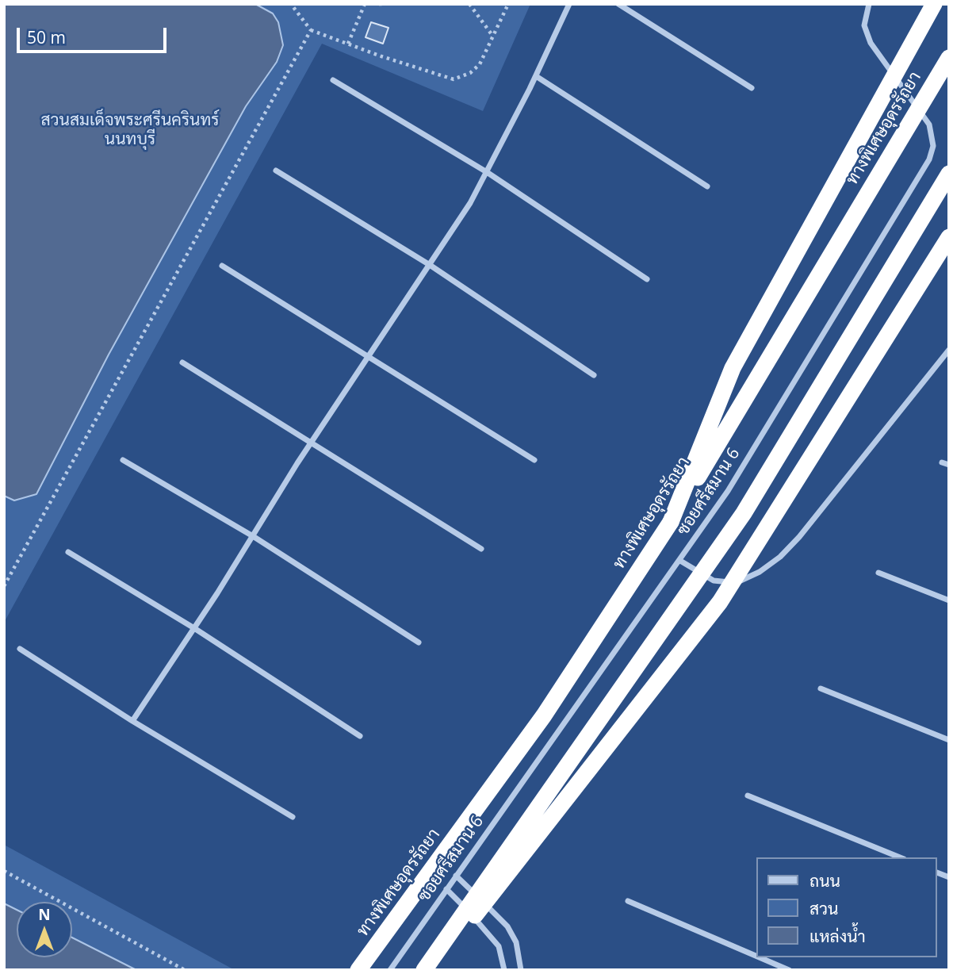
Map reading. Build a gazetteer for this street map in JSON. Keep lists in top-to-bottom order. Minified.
{"streets":{"highway":["ทางพิเศษอุดรรัถยา"],"street":["ซอยศรีสมาน 6"]},"parks":["สวนสมเด็จพระศรีนครินทร์ นนทบุรี"],"legend":["ถนน","สวน","แหล่งน้ำ"],"scale_bar":"50 m","north":"top"}
